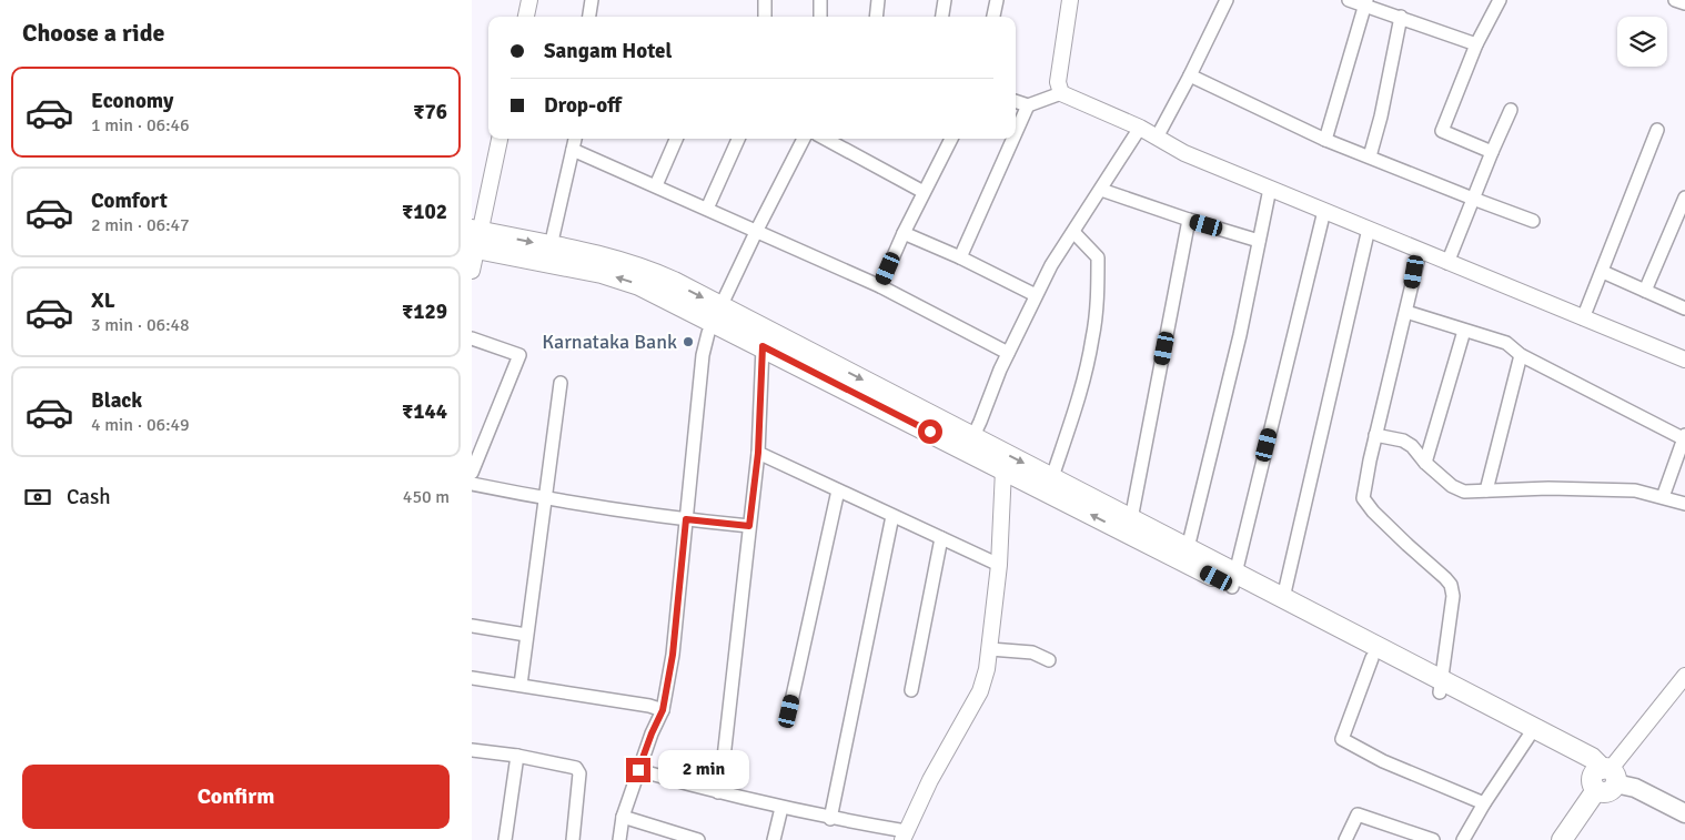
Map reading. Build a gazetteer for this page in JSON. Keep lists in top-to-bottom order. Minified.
{"places":["Karnataka Bank"],"page":{"heading":"Choose a ride","banner":["Sangam Hotel","Drop-off"],"list":[{"name":"Economy","note":"1 min · 06:46","value":"₹76"},{"name":"Comfort","note":"2 min · 06:47","value":"₹102"},{"name":"XL","note":"3 min · 06:48","value":"₹129"},{"name":"Black","note":"4 min · 06:49","value":"₹144"}],"pay":["Cash","450 m"],"bubble":"2 min","buttons":"Confirm"}}
